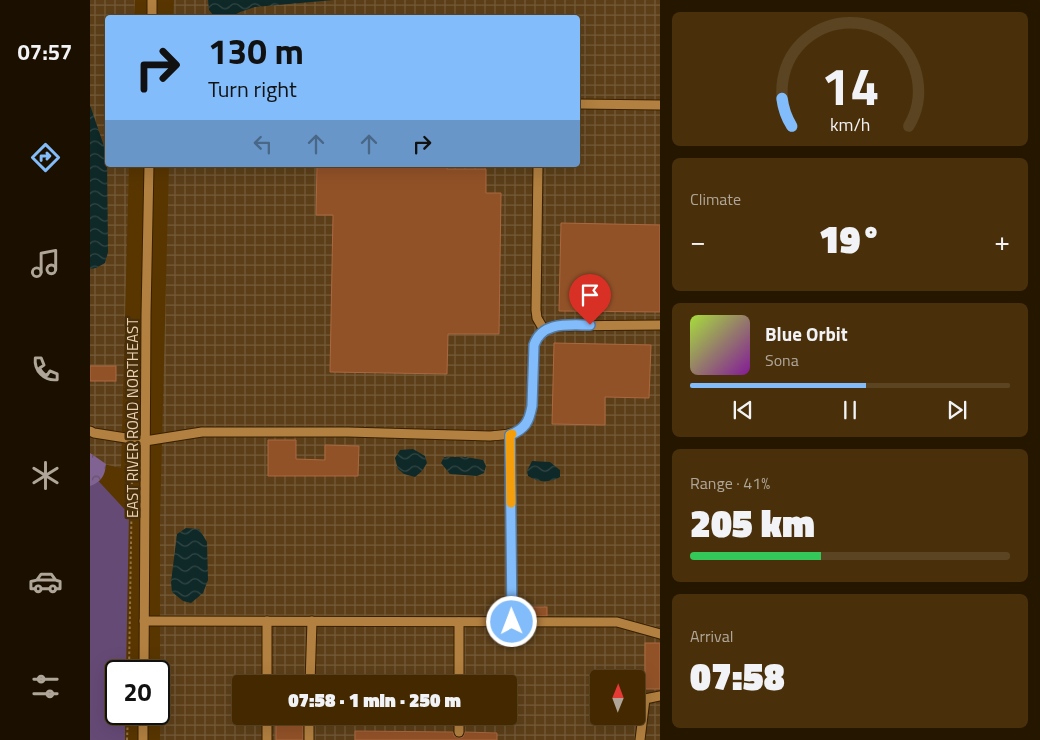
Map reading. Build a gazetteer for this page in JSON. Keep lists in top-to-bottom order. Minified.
{"streets":{"street":["EAST RIVER ROAD NORTHEAST"]},"north":"top","page":{"tabs":"07:57","turn":["130 m","Turn right"],"tile":["Climate",["Range · 41%","205 km"],["Arrival","07:58"]],"heat":["−","19°","+"],"song":["Blue Orbit","Sona"],"limit":"20","trip":"07:58 · 1 min · 250 m","gauge":["14","km/h"]}}
